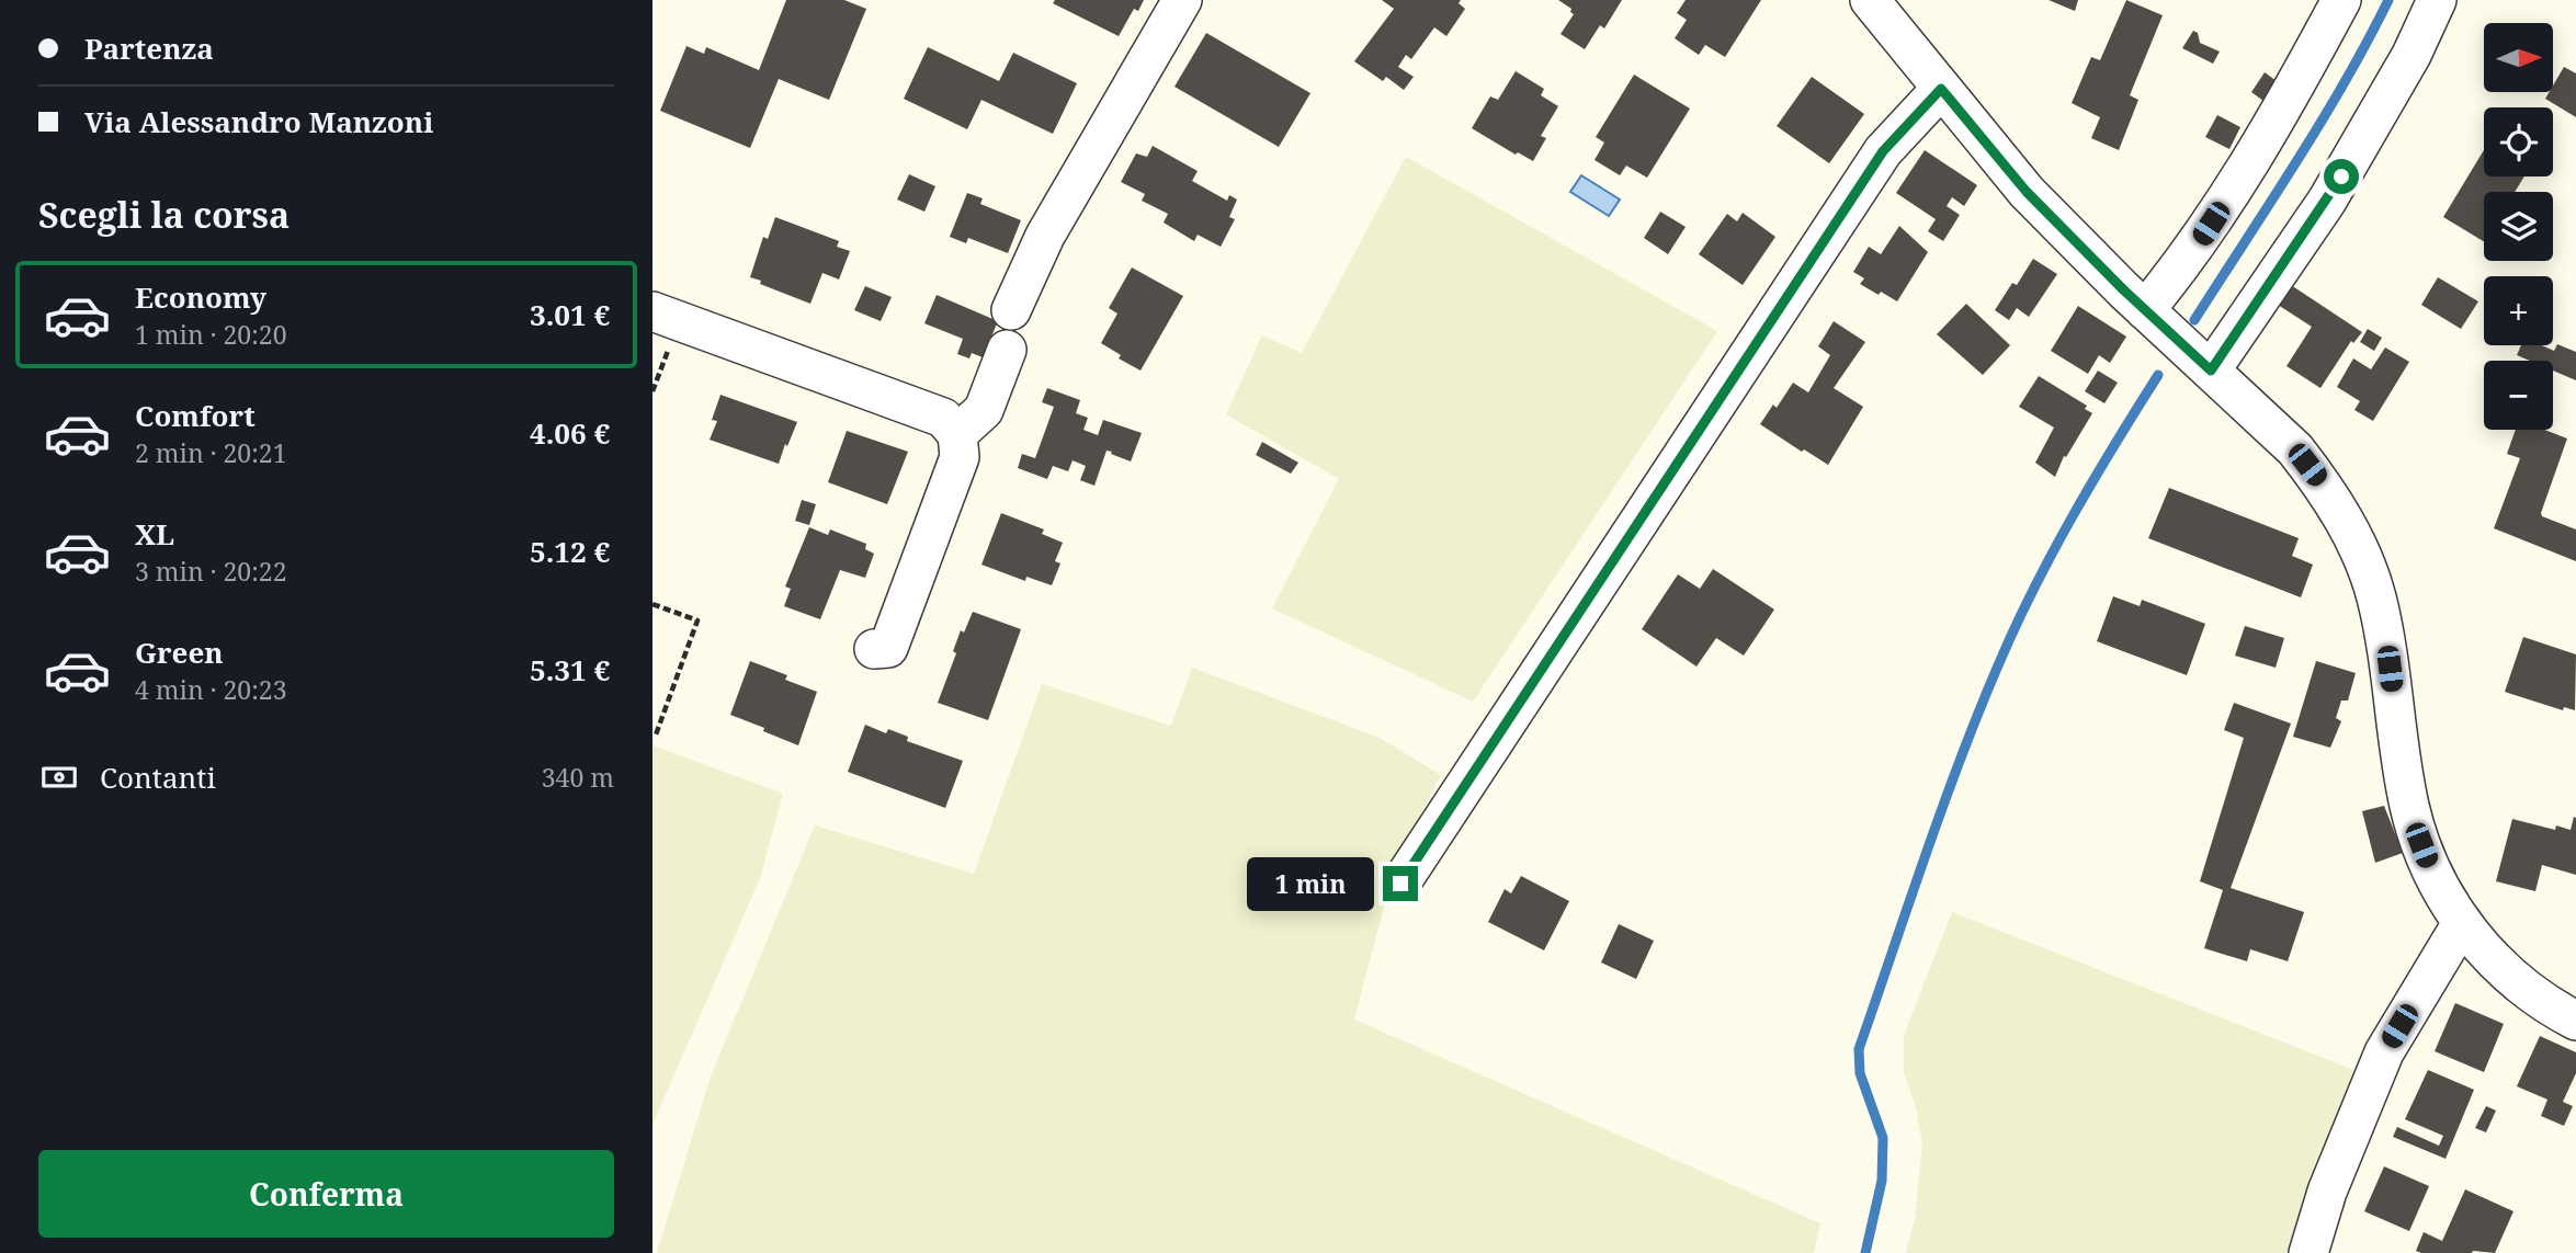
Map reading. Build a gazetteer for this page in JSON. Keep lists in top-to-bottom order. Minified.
{"north":"right","page":{"banner":["Partenza","Via Alessandro Manzoni"],"map_buttons":["+","−"],"heading":"Scegli la corsa","list":[{"name":"Economy","note":"1 min · 20:20","value":"3.01 €"},{"name":"Comfort","note":"2 min · 20:21","value":"4.06 €"},{"name":"XL","note":"3 min · 20:22","value":"5.12 €"},{"name":"Green","note":"4 min · 20:23","value":"5.31 €"}],"pay":["Contanti","340 m"],"bubble":"1 min","buttons":"Conferma"}}
